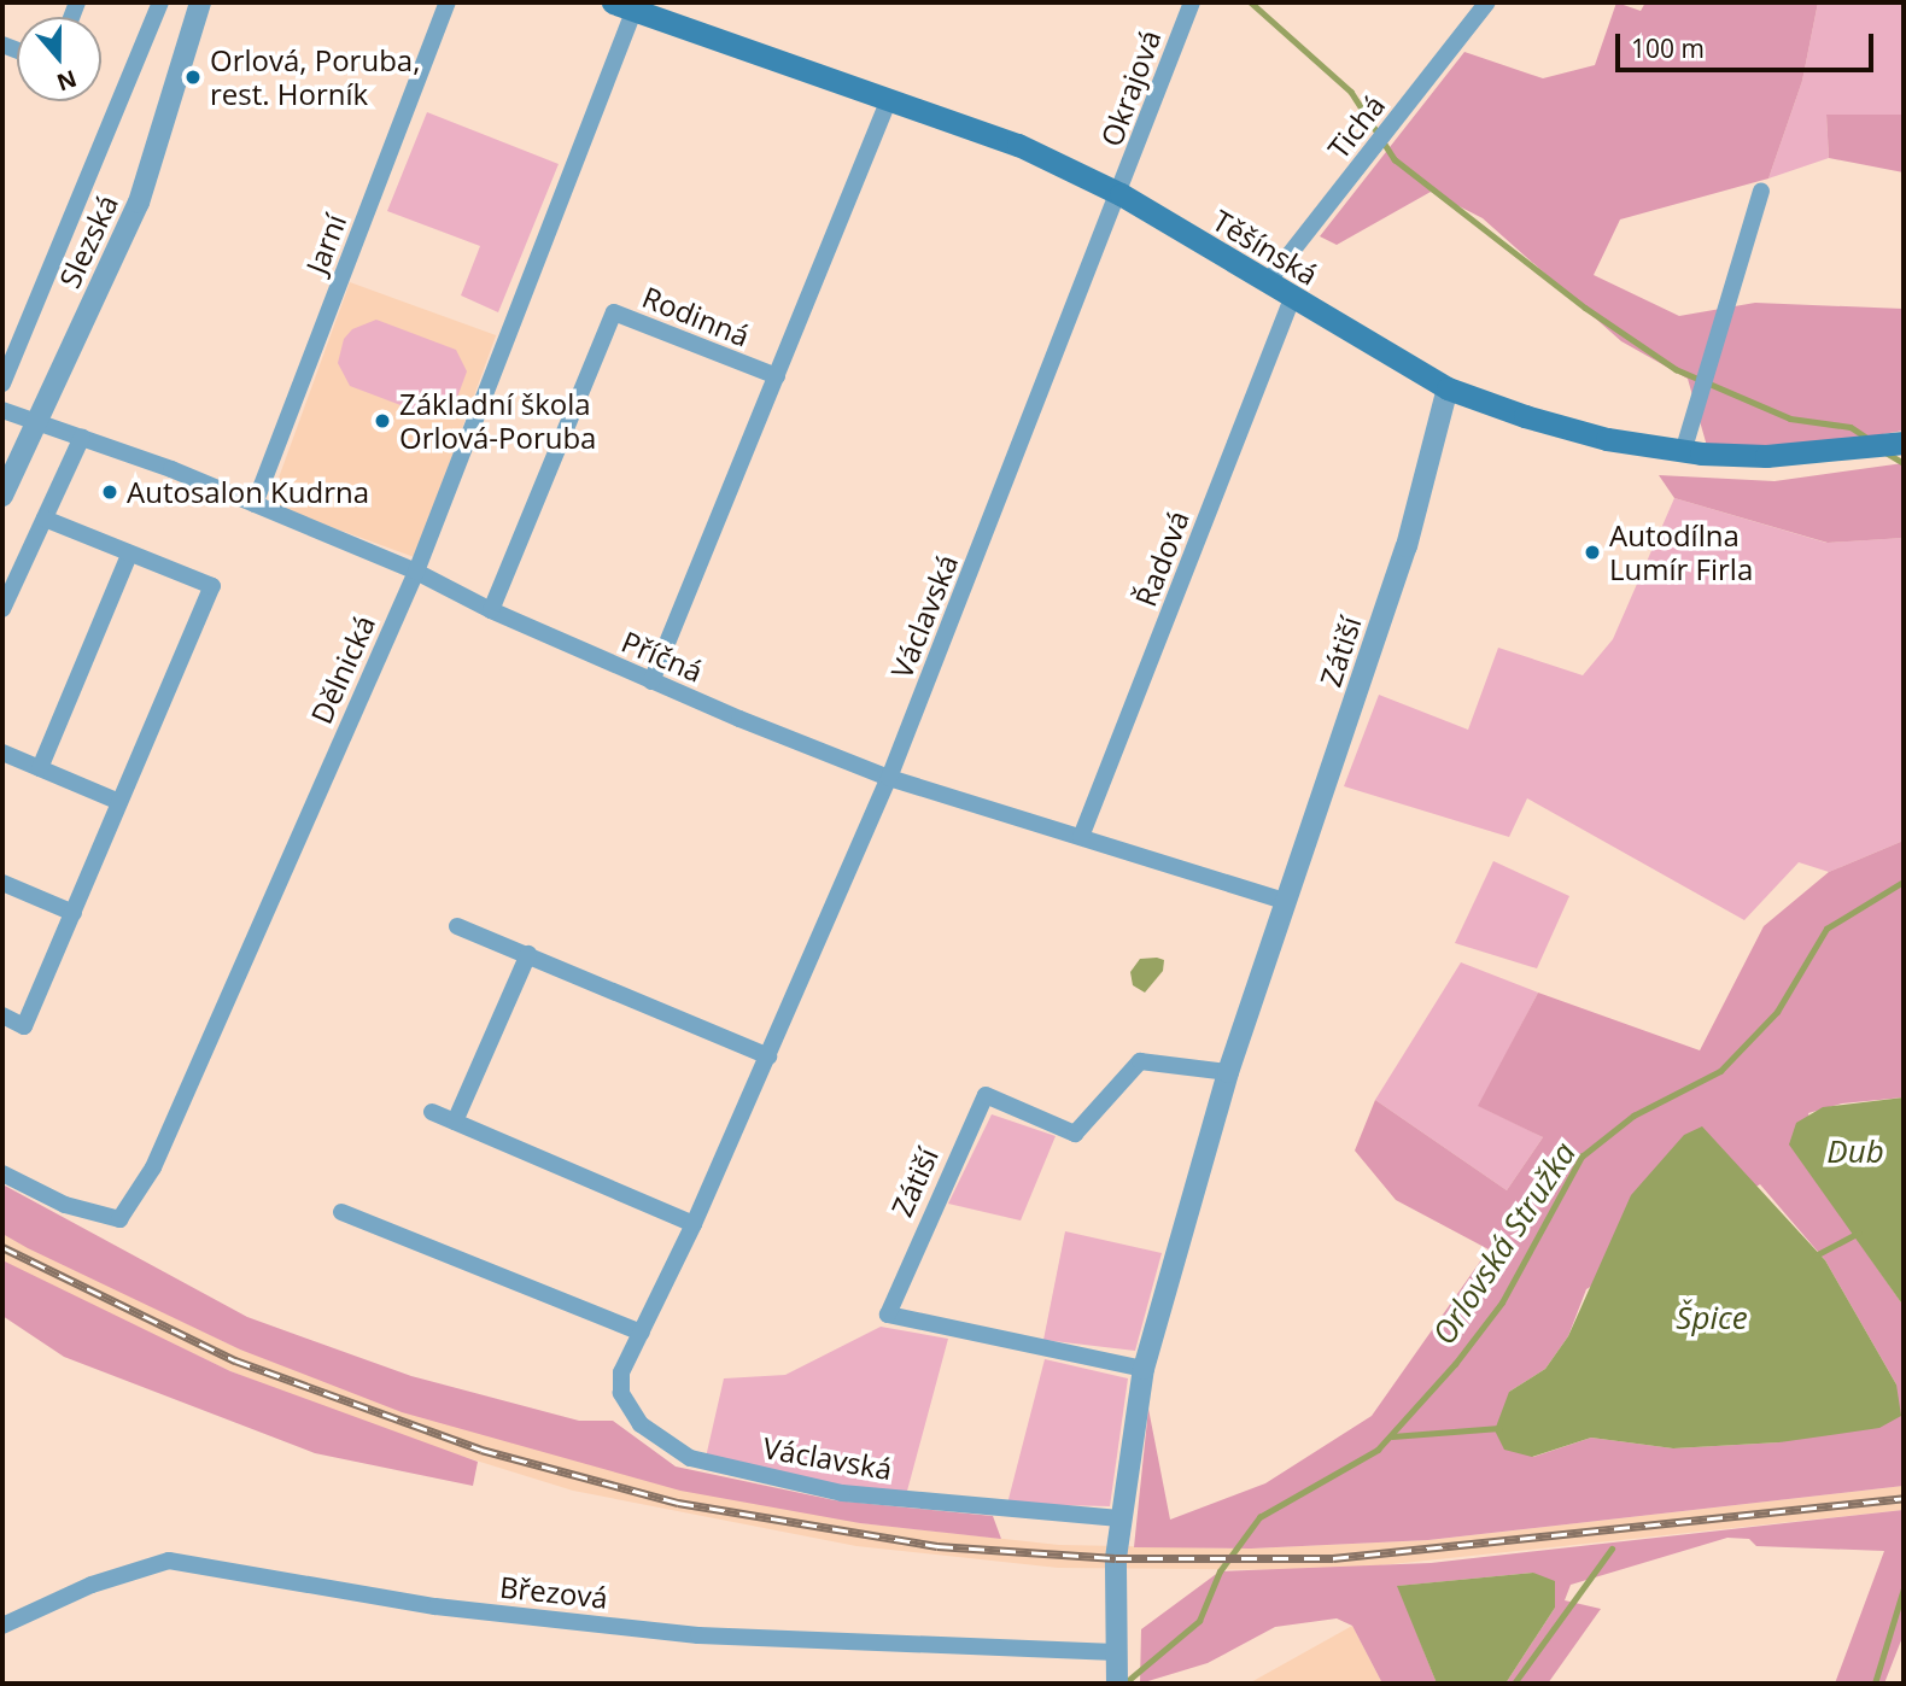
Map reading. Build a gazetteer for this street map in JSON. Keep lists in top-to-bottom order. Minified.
{"streets":{"main road":["Těšínská"],"street":["Okrajová","Tichá","Slezská","Jarní","Rodinná","Řadová","Václavská","Zátiší","Příčná","Dělnická","Březová"]},"crossings":[["Okrajová","Těšínská"],["Okrajová","Václavská"],["Tichá","Těšínská"],["Slezská","Příčná"],["Jarní","Příčná"],["Těšínská","Rodinná"],["Těšínská","Řadová"],["Těšínská","Václavská"],["Těšínská","Zátiší"],["Těšínská","Dělnická"],["Rodinná","Příčná"],["Řadová","Příčná"],["Václavská","Zátiší"],["Václavská","Příčná"],["Zátiší","Příčná"],["Zátiší","Březová"],["Příčná","Dělnická"]],"water":["Dub","Orlovská Stružka","Špice"],"places":["Orlová, Poruba, rest. Horník","Základní škola Orlová-Poruba","Autosalon Kudrna","Autodílna Lumír Firla"],"scale_bar":"100 m","north":"bottom"}
